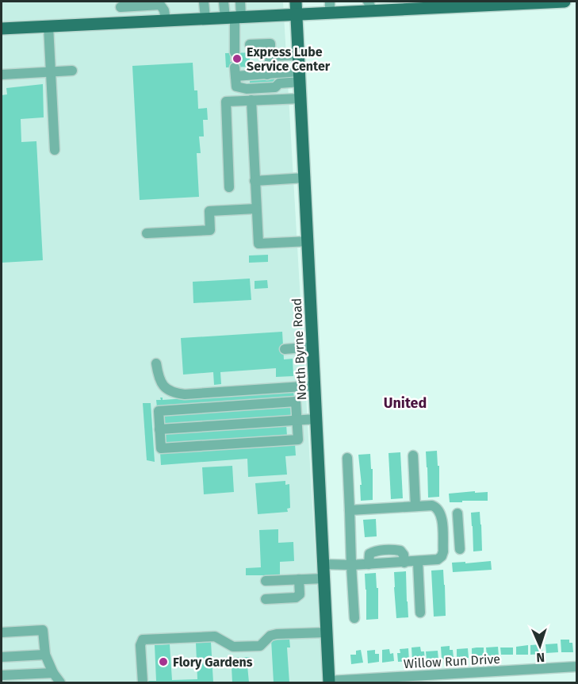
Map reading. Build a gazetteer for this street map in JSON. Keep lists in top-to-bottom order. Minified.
{"streets":{"main road":["North Byrne Road"],"street":["Willow Run Drive"]},"crossings":[["North Byrne Road","Willow Run Drive"]],"districts":["United"],"places":["Express Lube Service Center","Flory Gardens"],"north":"bottom"}
